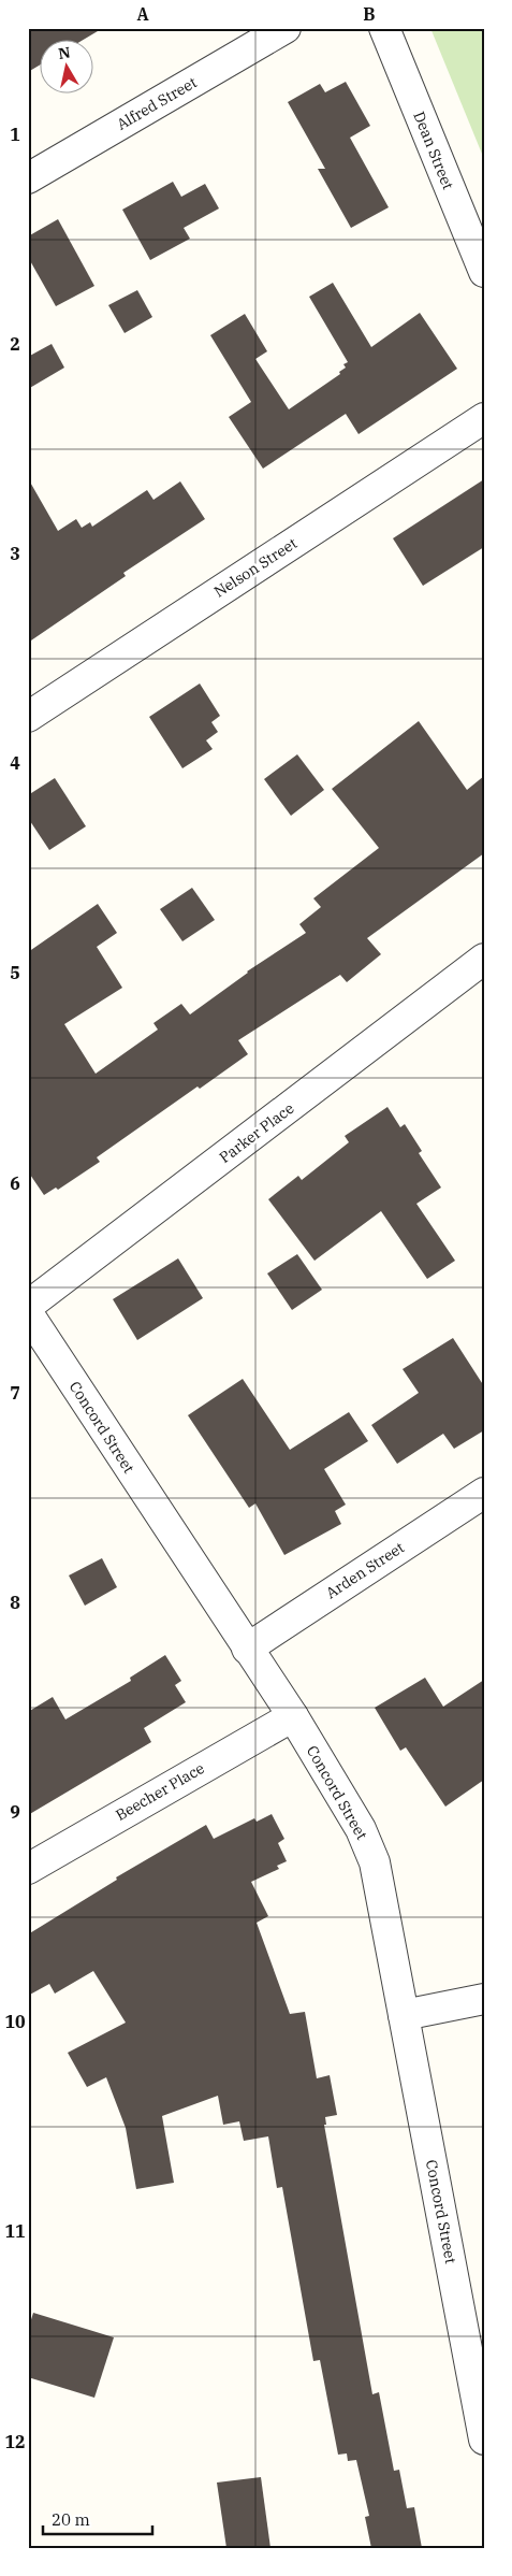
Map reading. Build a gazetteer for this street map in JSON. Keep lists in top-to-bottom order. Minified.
{"streets":{"street":["Alfred Street","Dean Street","Nelson Street","Parker Place","Concord Street","Arden Street","Beecher Place"]},"crossings":[["Concord Street","Arden Street"],["Concord Street","Beecher Place"]],"scale_bar":"20 m","north":"top","grid":{"columns":["A","B"],"rows":["1","2","3","4","5","6","7","8","9","10","11","12"]}}
